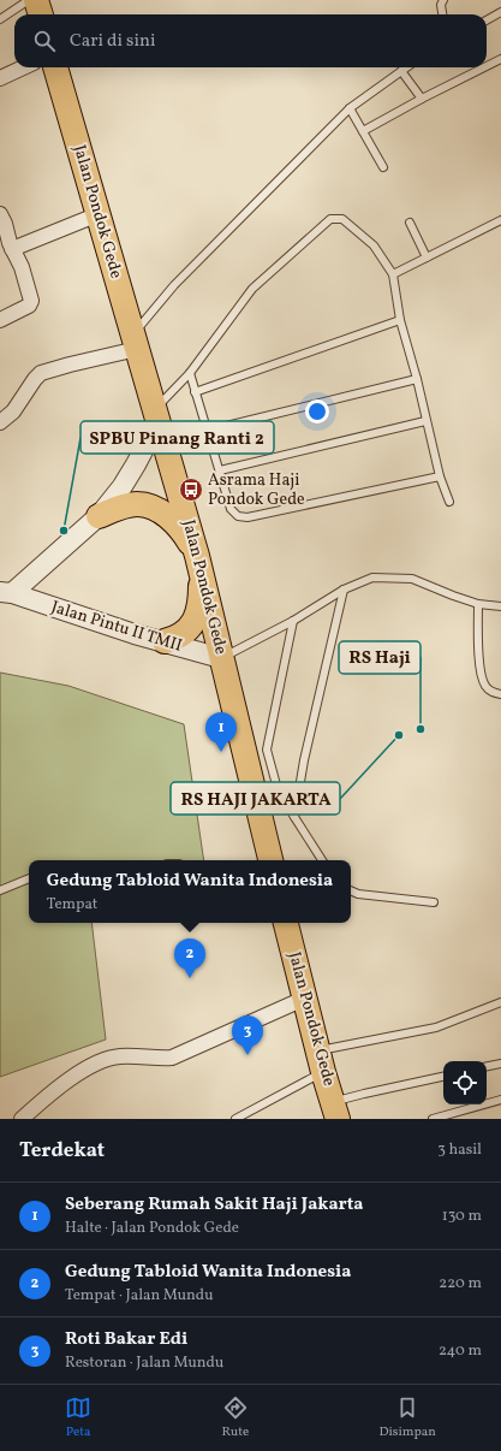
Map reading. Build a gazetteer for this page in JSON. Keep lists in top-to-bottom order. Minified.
{"streets":{"main road":["Jalan Pondok Gede"],"street":["Jalan Pintu II TMII"]},"crossings":[["Jalan Pondok Gede","Jalan Pintu II TMII"]],"places":{"bus stop":["Asrama Haji Pondok Gede"],"other":["SPBU Pinang Ranti 2","RS Haji","RS HAJI JAKARTA"]},"page":{"search":"Cari di sini","pins":["1","2","3"],"popup":["Gedung Tabloid Wanita Indonesia","Tempat"],"heading":["Terdekat","3 hasil"],"list":[{"mark":"1","name":"Seberang Rumah Sakit Haji Jakarta","note":"Halte · Jalan Pondok Gede","value":"130 m"},{"mark":"2","name":"Gedung Tabloid Wanita Indonesia","note":"Tempat · Jalan Mundu","value":"220 m"},{"mark":"3","name":"Roti Bakar Edi","note":"Restoran · Jalan Mundu","value":"240 m"}],"nav":["Peta","Rute","Disimpan"]}}
